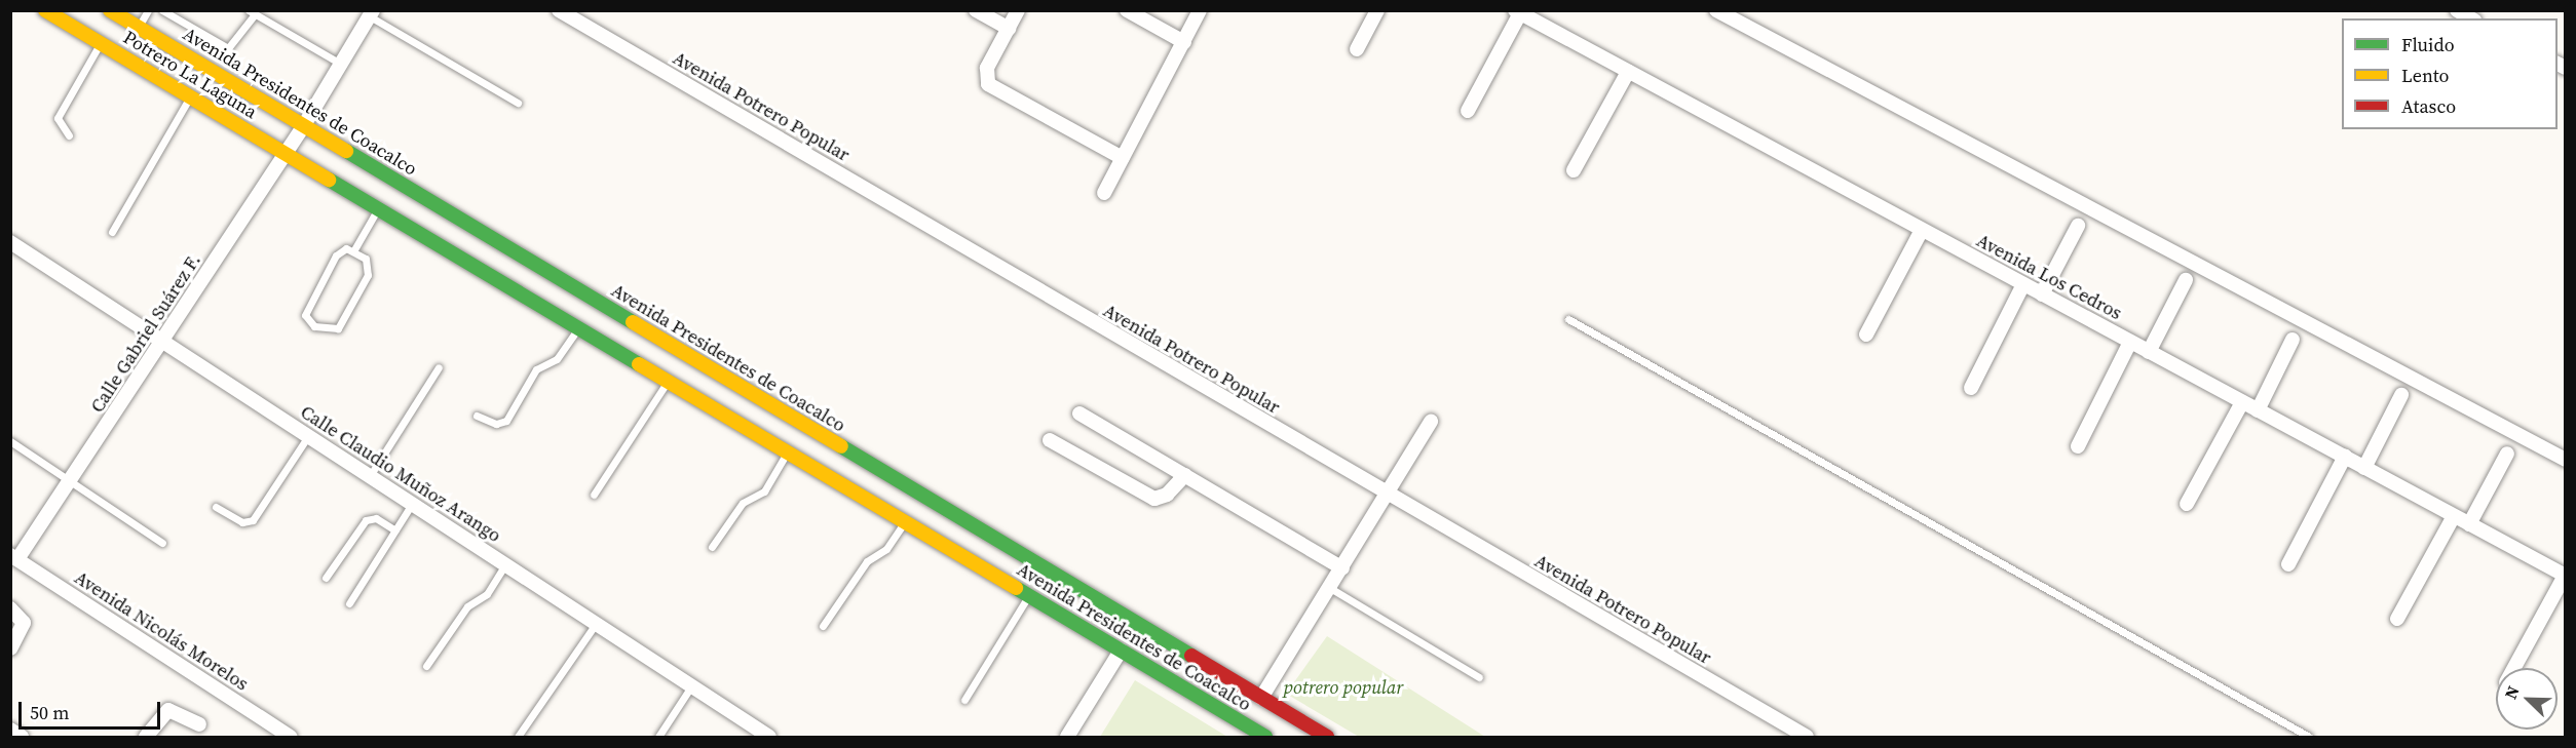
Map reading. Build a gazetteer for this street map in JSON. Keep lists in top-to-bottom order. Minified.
{"streets":{"street":["Potrero La Laguna","Avenida Presidentes de Coacalco","Avenida Potrero Popular","Avenida Los Cedros","Calle Gabriel Suárez F.","Calle Claudio Muñoz Arango","Avenida Nicolás Morelos"]},"crossings":[["Potrero La Laguna","Avenida Presidentes de Coacalco"],["Potrero La Laguna","Calle Gabriel Suárez F."],["Avenida Presidentes de Coacalco","Calle Gabriel Suárez F."],["Calle Gabriel Suárez F.","Calle Claudio Muñoz Arango"],["Calle Gabriel Suárez F.","Avenida Nicolás Morelos"]],"parks":["potrero popular"],"legend":["Fluido","Lento","Atasco"],"scale_bar":"50 m","north":"top left"}
